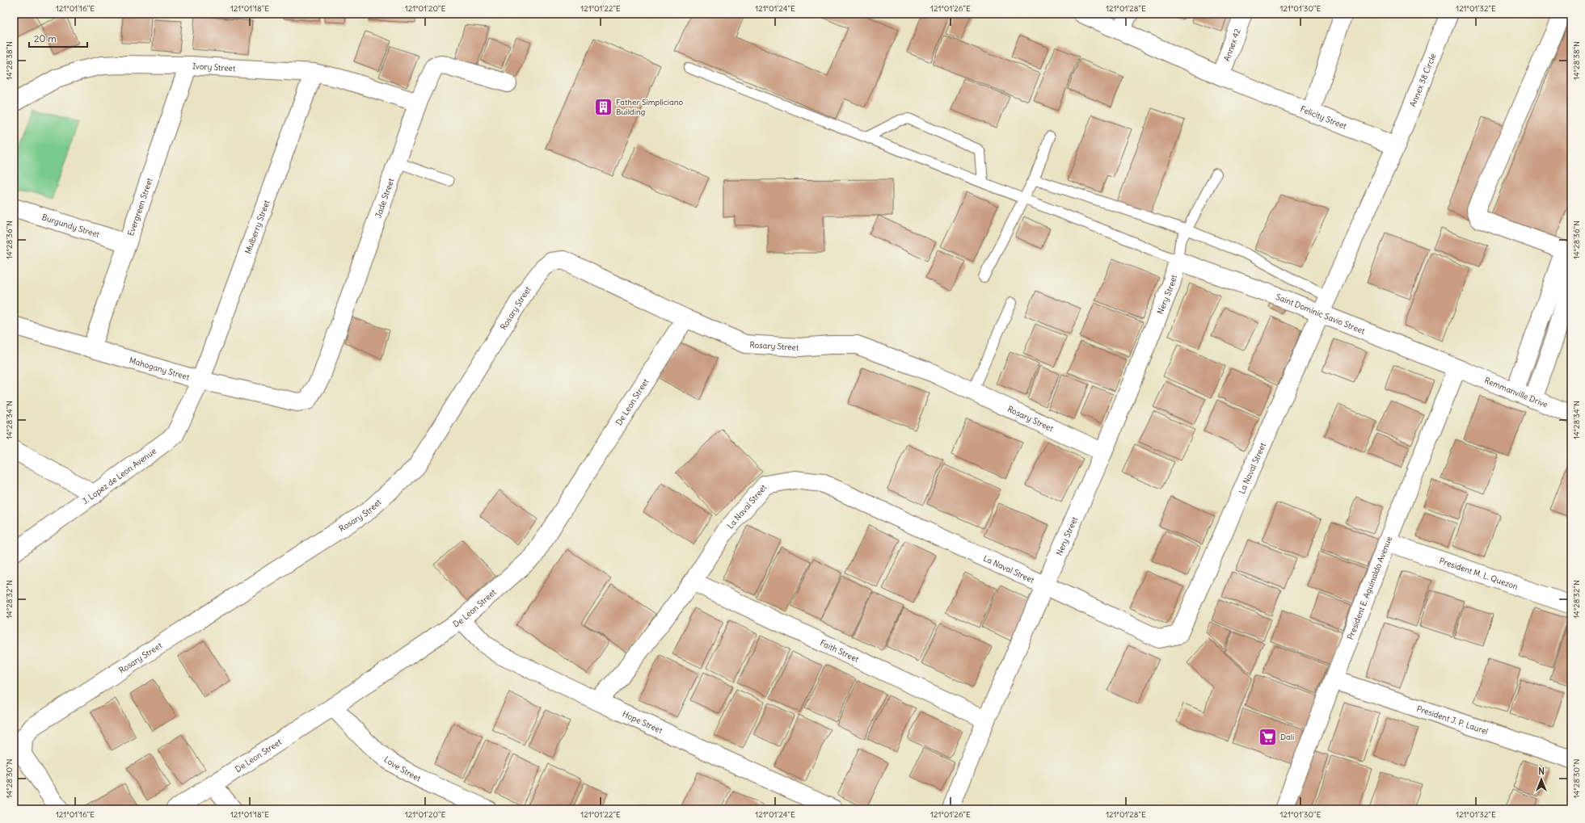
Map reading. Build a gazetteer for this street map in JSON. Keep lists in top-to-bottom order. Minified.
{"streets":{"street":["Annex 42","Ivory Street","Annex 38 Circle","Felicity Street","Jade Street","Evergreen Street","Burgundy Street","Mulberry Street","Nery Street","Rosary Street","Saint Dominic Savio Street","Mahogany Street","Remmanville Drive","De Leon Street","La Naval Street","J. Lopez de Leon Avenue","President M. L. Quezon","President E. Aguinaldo Avenue","Faith Street","President J. P. Laurel","Hope Street","Love Street"]},"crossings":[["Annex 42","Felicity Street"],["Ivory Street","Jade Street"],["Ivory Street","Evergreen Street"],["Ivory Street","Mulberry Street"],["Annex 38 Circle","Felicity Street"],["Jade Street","Mahogany Street"],["Evergreen Street","Burgundy Street"],["Evergreen Street","Mahogany Street"],["Mulberry Street","Mahogany Street"],["Mulberry Street","J. Lopez de Leon Avenue"],["Nery Street","Rosary Street"],["Nery Street","Saint Dominic Savio Street"],["Nery Street","La Naval Street"],["Nery Street","Faith Street"],["Rosary Street","De Leon Street"],["Saint Dominic Savio Street","Remmanville Drive"],["Saint Dominic Savio Street","La Naval Street"],["Saint Dominic Savio Street","President E. Aguinaldo Avenue"],["Mahogany Street","J. Lopez de Leon Avenue"],["Remmanville Drive","President E. Aguinaldo Avenue"],["De Leon Street","Hope Street"],["De Leon Street","Love Street"],["La Naval Street","Faith Street"],["La Naval Street","Hope Street"],["President M. L. Quezon","President E. Aguinaldo Avenue"],["President E. Aguinaldo Avenue","President J. P. Laurel"]],"places":{"building":["Father Simpliciano Building"],"supermarket":["Dali"]},"scale_bar":"20 m","north":"top","coordinates":["121°01'16\"E","121°01'18\"E","121°01'20\"E","121°01'22\"E","121°01'24\"E","121°01'26\"E","121°01'28\"E","121°01'30\"E","121°01'32\"E","14°28'38\"N","14°28'36\"N","14°28'34\"N","14°28'32\"N","14°28'30\"N"]}
